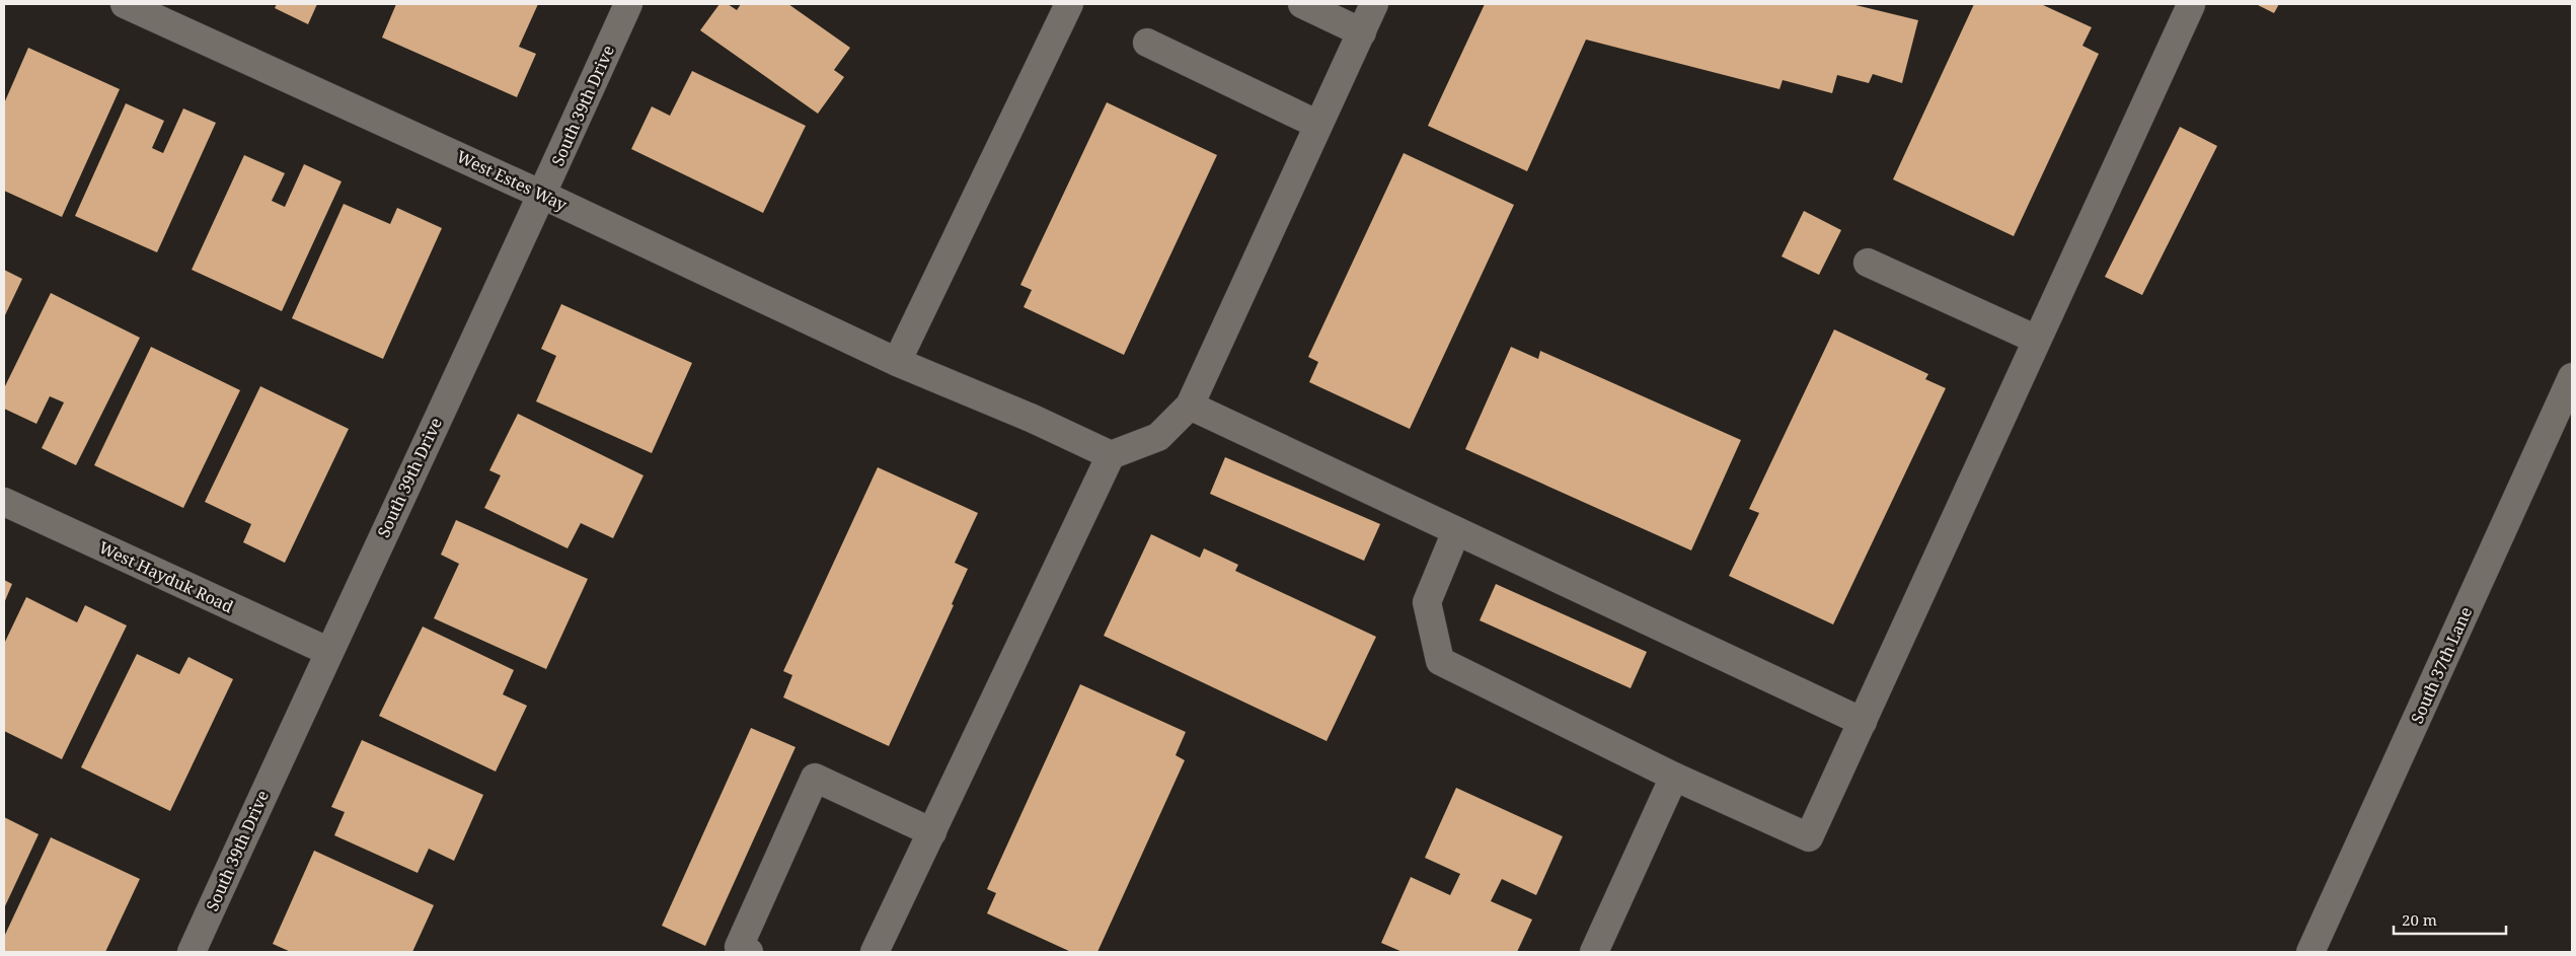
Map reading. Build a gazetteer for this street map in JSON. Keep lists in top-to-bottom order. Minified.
{"streets":{"street":["South 39th Drive","West Estes Way","West Hayduk Road","South 37th Lane"]},"crossings":[["South 39th Drive","West Estes Way"],["South 39th Drive","West Hayduk Road"]],"scale_bar":"20 m"}
